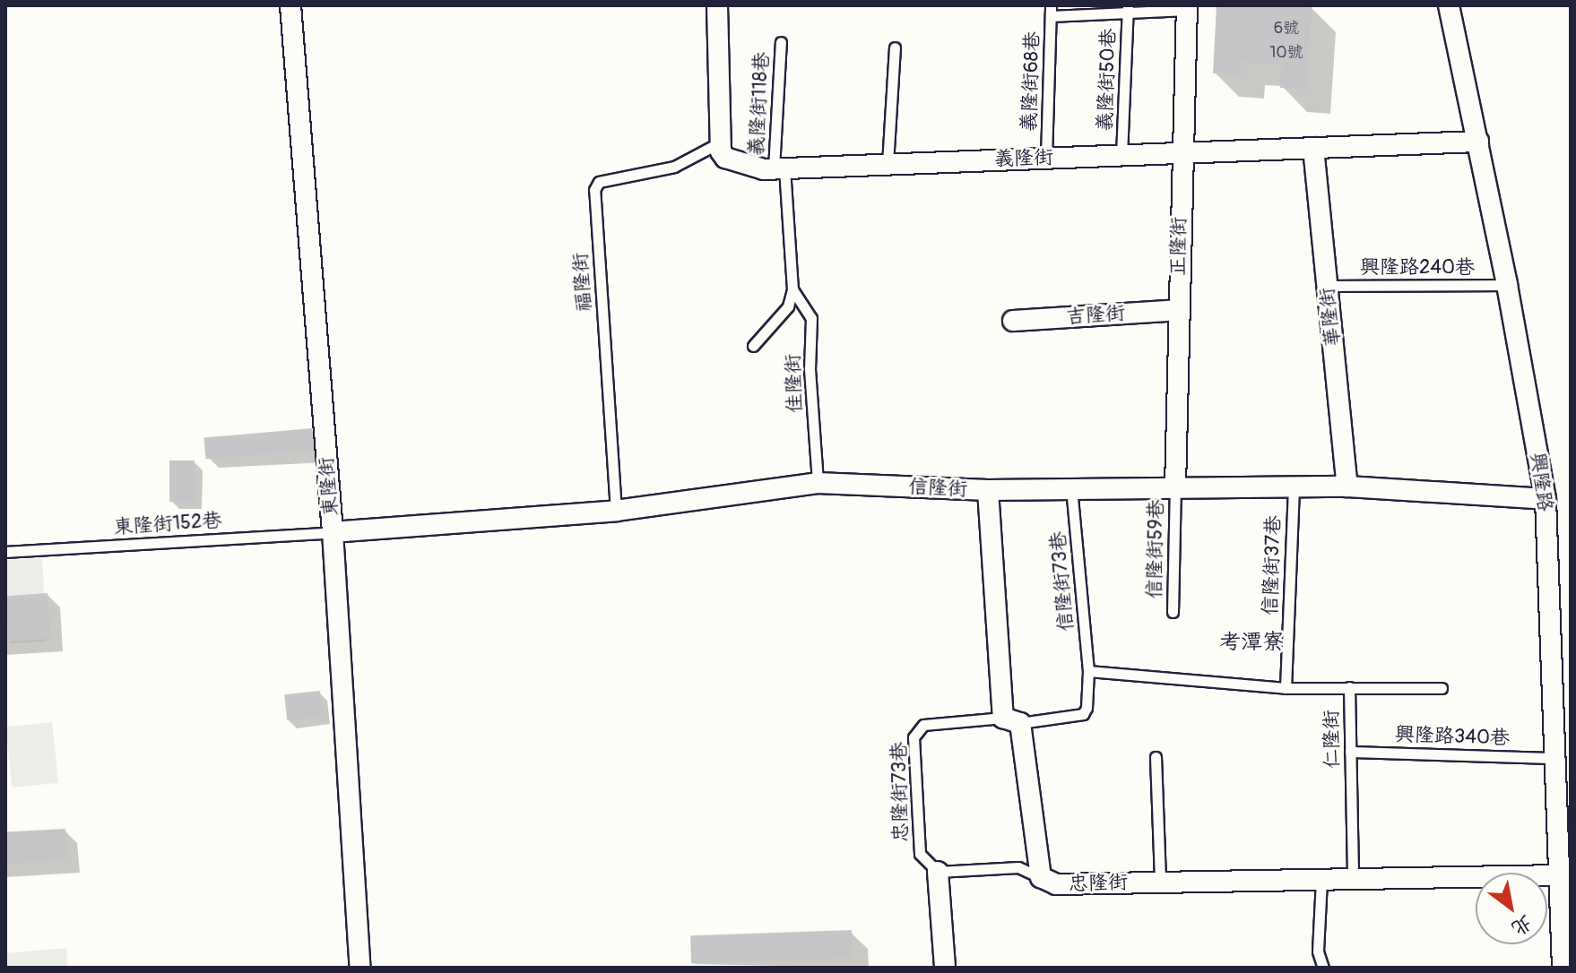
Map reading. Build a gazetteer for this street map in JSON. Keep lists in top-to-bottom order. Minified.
{"streets":{"street":["義隆街","正隆街","吉隆街","華隆街","興隆路","東隆街","信隆街","忠隆街"],"lane":["義隆街50巷","義隆街68巷","義隆街118巷","興隆路240巷","福隆街","佳隆街","東隆街152巷","信隆街59巷","信隆街37巷","信隆街73巷","興隆路340巷","仁隆街","忠隆街73巷"]},"crossings":[["義隆街50巷","義隆街"],["義隆街68巷","義隆街"],["義隆街118巷","義隆街"],["義隆街118巷","佳隆街"],["義隆街","正隆街"],["義隆街","福隆街"],["義隆街","華隆街"],["義隆街","佳隆街"],["義隆街","興隆路"],["正隆街","吉隆街"],["正隆街","信隆街"],["正隆街","信隆街59巷"],["興隆路240巷","華隆街"],["興隆路240巷","興隆路"],["福隆街","信隆街"],["華隆街","信隆街"],["佳隆街","信隆街"],["興隆路","信隆街"],["興隆路","興隆路340巷"],["興隆路","忠隆街"],["東隆街","信隆街"],["東隆街","東隆街152巷"],["信隆街","東隆街152巷"],["信隆街","信隆街59巷"],["信隆街","信隆街37巷"],["信隆街","信隆街73巷"],["信隆街","忠隆街"],["信隆街37巷","仁隆街"],["信隆街73巷","仁隆街"],["信隆街73巷","忠隆街73巷"],["信隆街73巷","忠隆街"],["興隆路340巷","仁隆街"],["仁隆街","忠隆街"],["忠隆街73巷","忠隆街"]],"districts":["考潭寮"],"house_numbers":["6號","10號"],"north":"bottom right"}
